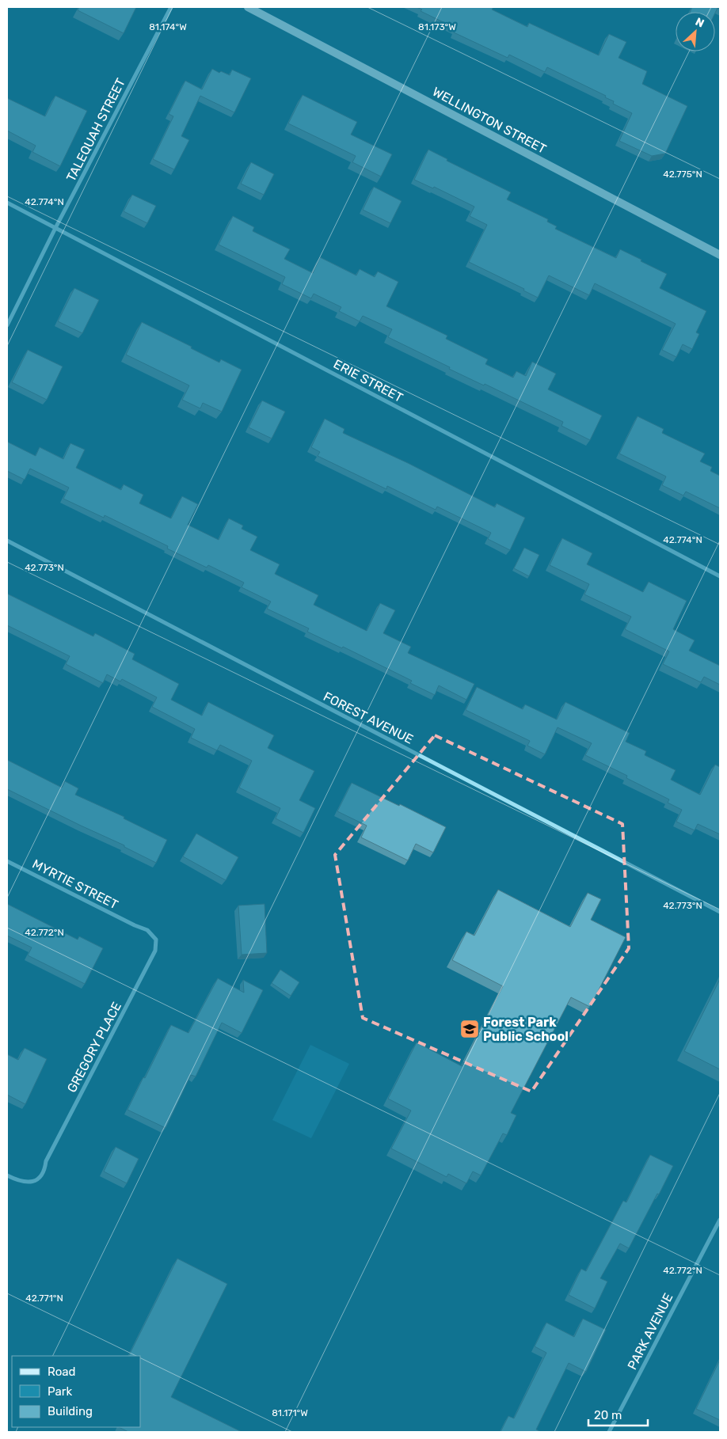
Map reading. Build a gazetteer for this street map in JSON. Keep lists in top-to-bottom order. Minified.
{"streets":{"street":["WELLINGTON STREET","TALEQUAH STREET","ERIE STREET","FOREST AVENUE","MYRTIE STREET","GREGORY PLACE","PARK AVENUE"]},"crossings":[["TALEQUAH STREET","ERIE STREET"],["MYRTIE STREET","GREGORY PLACE"]],"places":{"school or university":["Forest Park Public School"]},"legend":["Road","Park","Building"],"scale_bar":"20 m","north":"top right","coordinates":["81.174°W","81.173°W","42.775°N","42.774°N","42.773°N","42.772°N","42.771°N","81.171°W"]}
